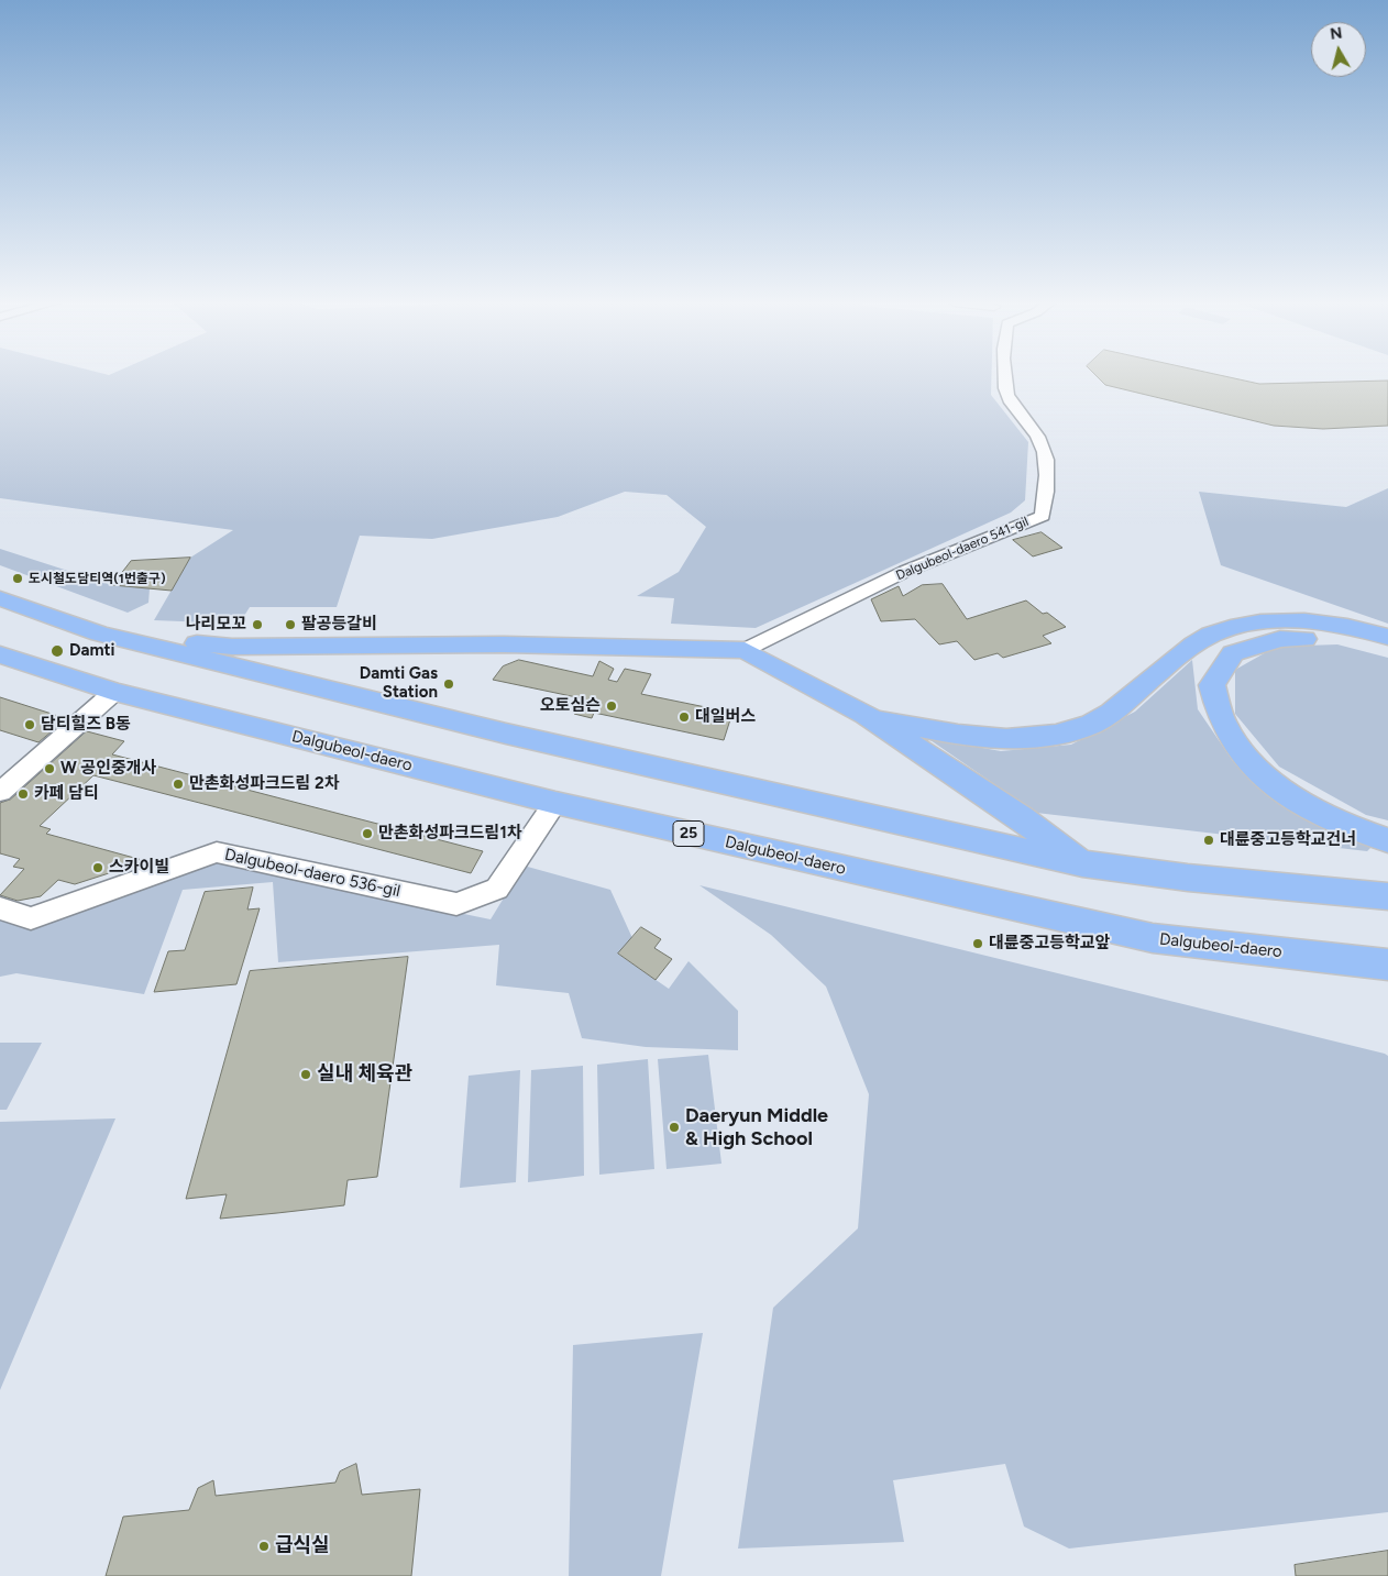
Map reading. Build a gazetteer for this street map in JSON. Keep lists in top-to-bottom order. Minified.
{"streets":{"main road":["Dalgubeol-daero","25"],"street":["Dalgubeol-daero 541-gil","Dalgubeol-daero 536-gil"]},"crossings":[["Dalgubeol-daero","Dalgubeol-daero 536-gil"]],"places":["도시철도담티역(1번출구)","나리모꼬","팔공등갈비","Damti","Damti Gas Station","오토심슨","대일버스","담티힐즈 B동","W 공인중개사","만촌화성파크드림 2차","카페 담티","만촌화성파크드림1차","대륜중고등학교건너","스카이빌","대륜중고등학교앞","실내 체육관","Daeryun Middle & High School","급식실"],"north":"top"}
